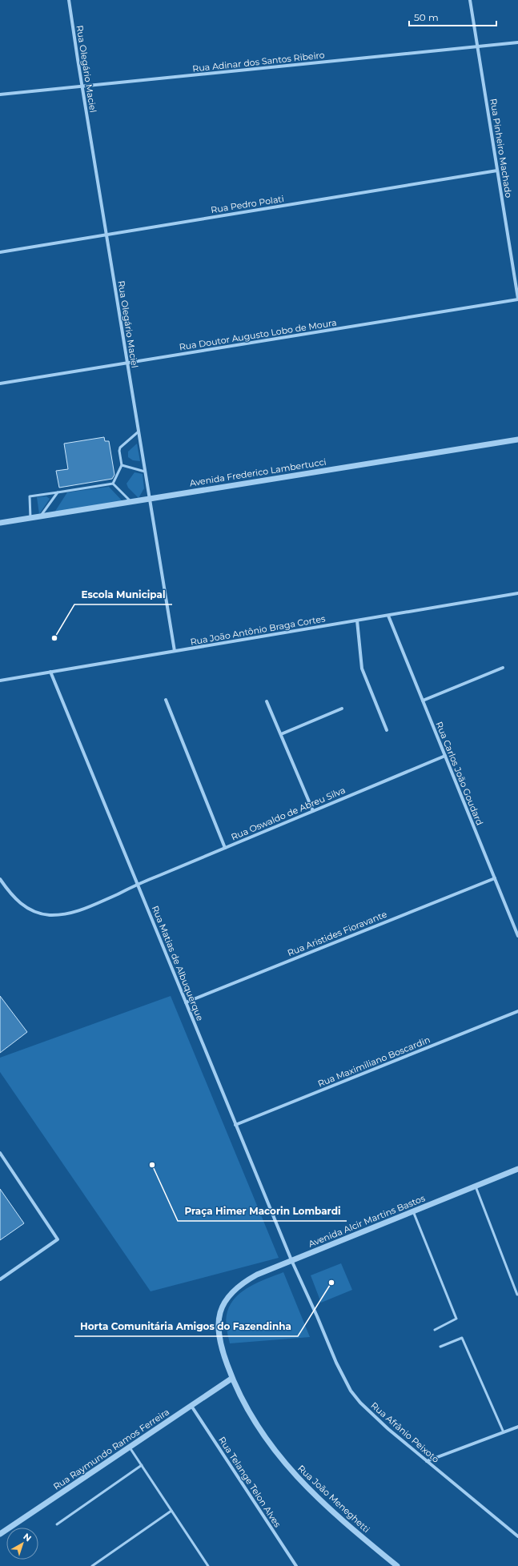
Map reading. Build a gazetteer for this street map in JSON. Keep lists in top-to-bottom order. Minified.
{"streets":{"street":["Rua Adinar dos Santos Ribeiro","Rua Olegário Maciel","Rua Pinheiro Machado","Rua Pedro Polati","Rua Doutor Augusto Lobo de Moura","Avenida Frederico Lambertucci","Rua João Antônio Braga Cortes","Rua Carlos João Goudard","Rua Oswaldo de Abreu Silva","Rua Aristides Fioravante","Rua Matias de Albuquerque","Rua Maximiliano Boscardin","Avenida Alcir Martins Bastos","Rua Afrânio Peixoto","Rua Raymundo Ramos Ferreira","Rua Telange Telon Alves","Rua João Meneghetti"]},"crossings":[["Rua Adinar dos Santos Ribeiro","Rua Olegário Maciel"],["Rua Adinar dos Santos Ribeiro","Rua Pinheiro Machado"],["Rua Olegário Maciel","Rua Pedro Polati"],["Rua Olegário Maciel","Rua Doutor Augusto Lobo de Moura"],["Rua Olegário Maciel","Avenida Frederico Lambertucci"],["Rua Olegário Maciel","Rua João Antônio Braga Cortes"],["Rua Pinheiro Machado","Rua Pedro Polati"],["Rua Pinheiro Machado","Rua Doutor Augusto Lobo de Moura"],["Rua João Antônio Braga Cortes","Rua Carlos João Goudard"],["Rua João Antônio Braga Cortes","Rua Matias de Albuquerque"],["Rua Carlos João Goudard","Rua Oswaldo de Abreu Silva"],["Rua Carlos João Goudard","Rua Aristides Fioravante"],["Rua Oswaldo de Abreu Silva","Rua Matias de Albuquerque"],["Rua Aristides Fioravante","Rua Matias de Albuquerque"],["Rua Matias de Albuquerque","Rua Maximiliano Boscardin"],["Rua Matias de Albuquerque","Avenida Alcir Martins Bastos"],["Rua Matias de Albuquerque","Rua Afrânio Peixoto"],["Avenida Alcir Martins Bastos","Rua Afrânio Peixoto"],["Avenida Alcir Martins Bastos","Rua João Meneghetti"],["Rua Raymundo Ramos Ferreira","Rua Telange Telon Alves"],["Rua Raymundo Ramos Ferreira","Rua João Meneghetti"]],"places":["Escola Municipal","Praça Himer Macorin Lombardi","Horta Comunitária Amigos do Fazendinha"],"scale_bar":"50 m","north":"top right"}
